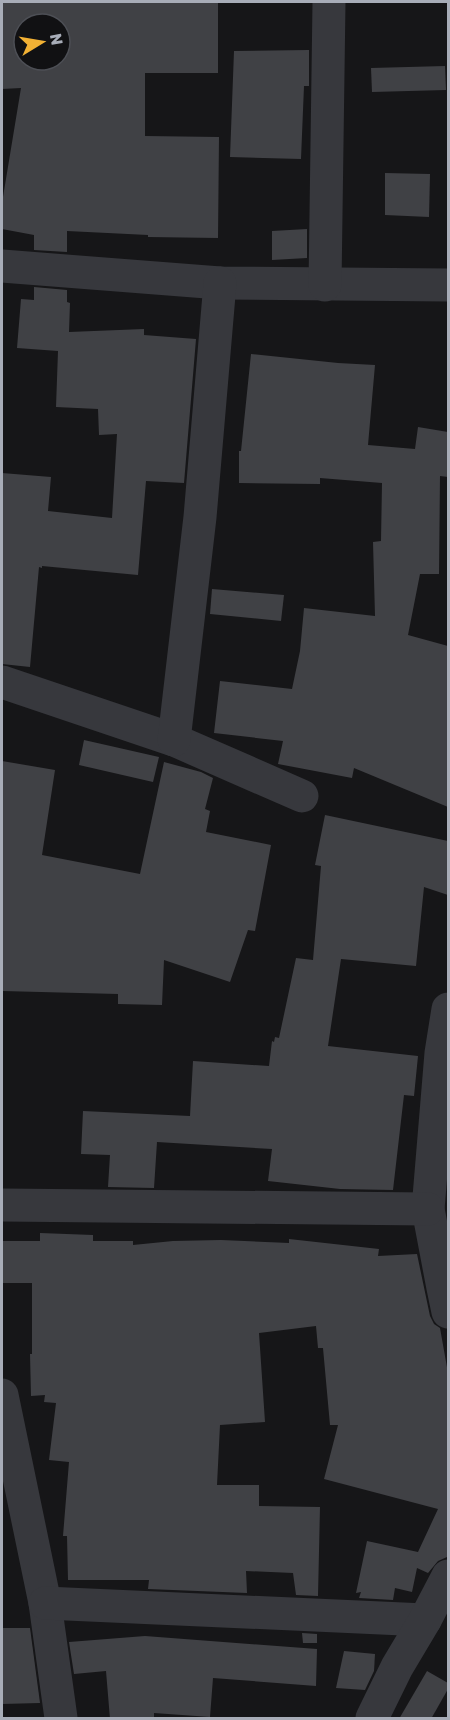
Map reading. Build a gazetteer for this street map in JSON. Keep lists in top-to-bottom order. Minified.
{"north":"right"}
